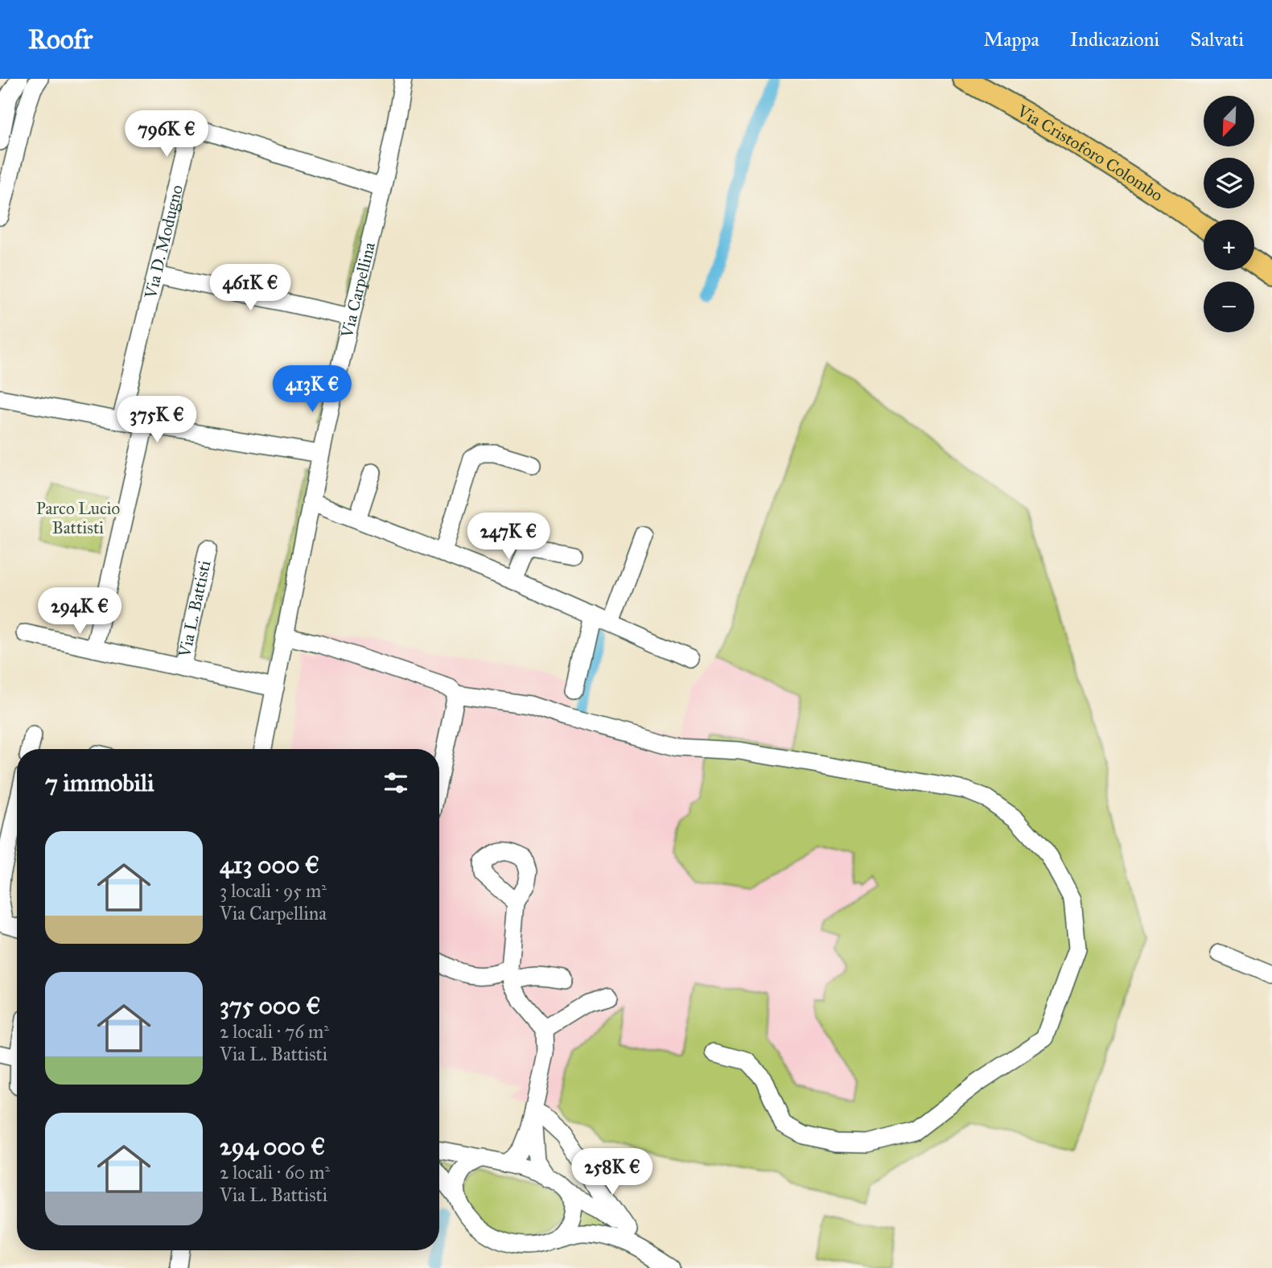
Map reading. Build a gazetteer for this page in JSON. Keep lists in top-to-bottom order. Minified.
{"streets":{"main road":["Via Cristoforo Colombo"],"street":["Via D. Modugno","Via Carpellina","Via L. Battisti"]},"crossings":[["Via D. Modugno","Via Carpellina"],["Via Carpellina","Via L. Battisti"]],"parks":["Parco Lucio Battisti"],"north":"bottom left","page":{"header":"Roofr","nav":["Mappa","Indicazioni","Salvati"],"map_buttons":["+","−"],"price":["796K €","461K €","413K €","375K €","247K €","294K €","258K €"],"heading":"7 immobili","list":[{"name":"413 000 €","note":"3 locali · 95 m² · Via Carpellina"},{"name":"375 000 €","note":"2 locali · 76 m² · Via L. Battisti"},{"name":"294 000 €","note":"2 locali · 60 m² · Via L. Battisti"}]}}
